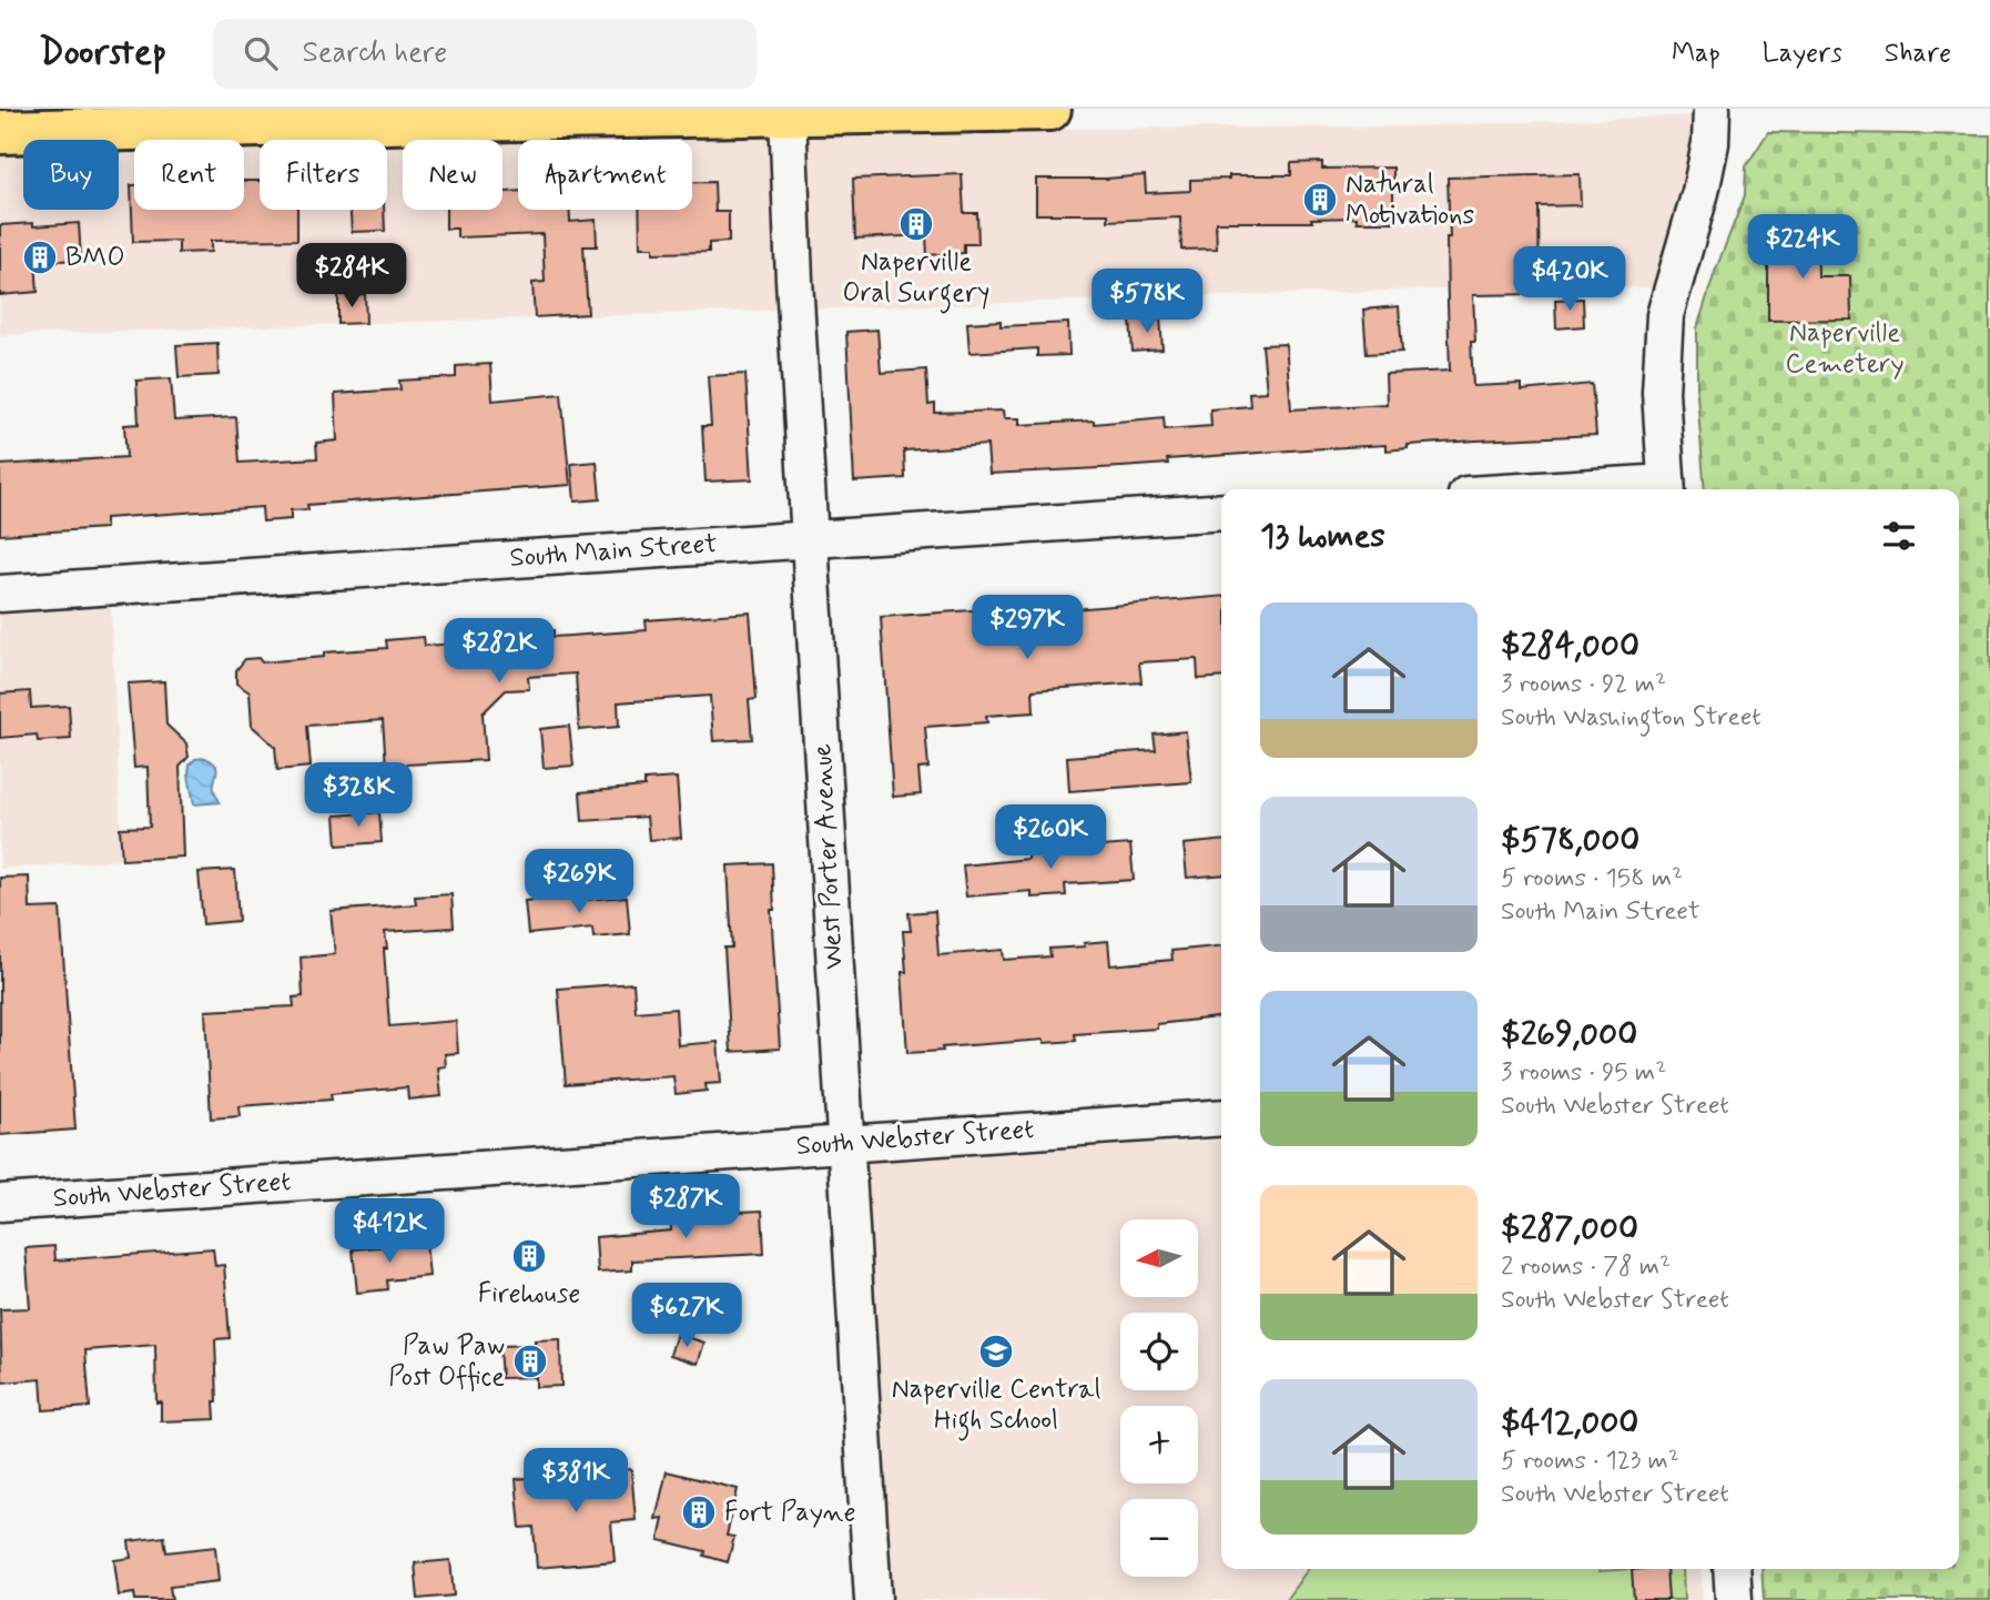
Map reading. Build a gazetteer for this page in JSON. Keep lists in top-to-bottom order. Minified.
{"streets":{"street":["South Main Street","West Porter Avenue","South Webster Street"]},"crossings":[["South Main Street","West Porter Avenue"],["West Porter Avenue","South Webster Street"]],"parks":["Naperville Cemetery"],"places":{"building":["Natural Motivations","Naperville Oral Surgery","BMO","Firehouse","Paw Paw Post Office","Fort Payne"],"school or university":["Naperville Central High School"]},"north":"left","page":{"header":"Doorstep","search":"Search here","nav":["Map","Layers","Share"],"chip":["Buy","Rent","Filters","New","Apartment"],"price":["$224K","$284K","$420K","$578K","$297K","$282K","$328K","$260K","$269K","$287K","$412K","$627K","$381K"],"heading":"13 homes","list":[{"name":"$284,000","note":"3 rooms · 92 m² · South Washington Street"},{"name":"$578,000","note":"5 rooms · 158 m² · South Main Street"},{"name":"$269,000","note":"3 rooms · 95 m² · South Webster Street"},{"name":"$287,000","note":"2 rooms · 78 m² · South Webster Street"},{"name":"$412,000","note":"5 rooms · 123 m² · South Webster Street"}],"map_buttons":["+","−"]}}
